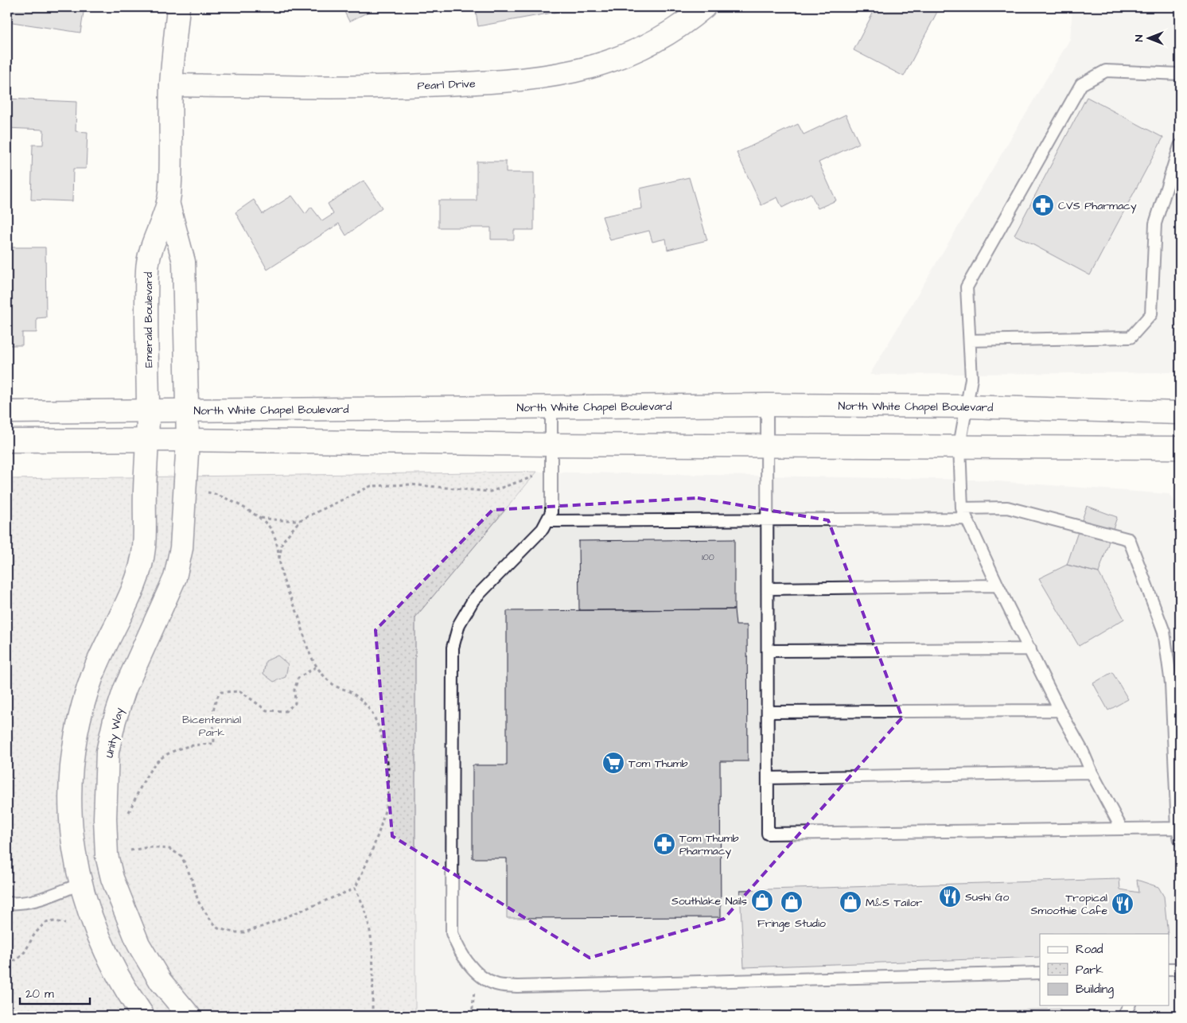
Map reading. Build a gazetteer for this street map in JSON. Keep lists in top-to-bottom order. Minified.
{"streets":{"street":["Pearl Drive","Emerald Boulevard","North White Chapel Boulevard","Unity Way"]},"crossings":[["Pearl Drive","Emerald Boulevard"],["Emerald Boulevard","North White Chapel Boulevard"],["Emerald Boulevard","Unity Way"]],"parks":["Bicentennial Park"],"places":{"pharmacy":["CVS Pharmacy","Tom Thumb Pharmacy"],"supermarket":["Tom Thumb"],"restaurant":["Sushi Go","Tropical Smoothie Cafe"],"shop":["Southlake Nails","Fringe Studio","M&S Tailor"]},"house_numbers":["100"],"legend":["Road","Park","Building"],"scale_bar":"20 m","north":"left"}
